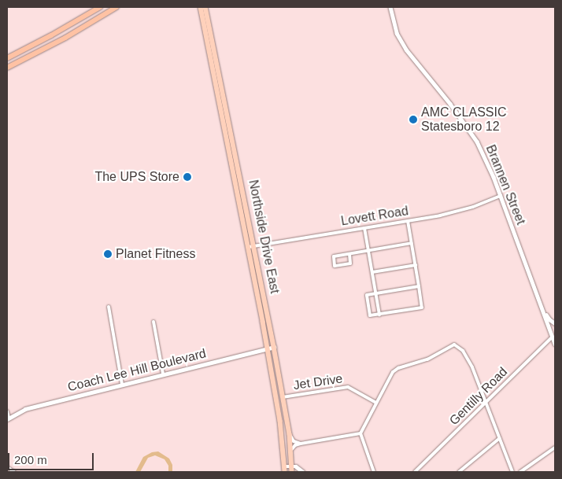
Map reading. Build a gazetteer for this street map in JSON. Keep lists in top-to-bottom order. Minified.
{"streets":{"main road":["Northside Drive East"],"street":["Brannen Street","Lovett Road","Coach Lee Hill Boulevard","Jet Drive","Gentilly Road"]},"crossings":[["Brannen Street","Lovett Road"],["Brannen Street","Gentilly Road"],["Lovett Road","Northside Drive East"],["Northside Drive East","Coach Lee Hill Boulevard"],["Northside Drive East","Jet Drive"]],"places":["AMC CLASSIC Statesboro 12","The UPS Store","Planet Fitness"],"scale_bar":"200 m"}
